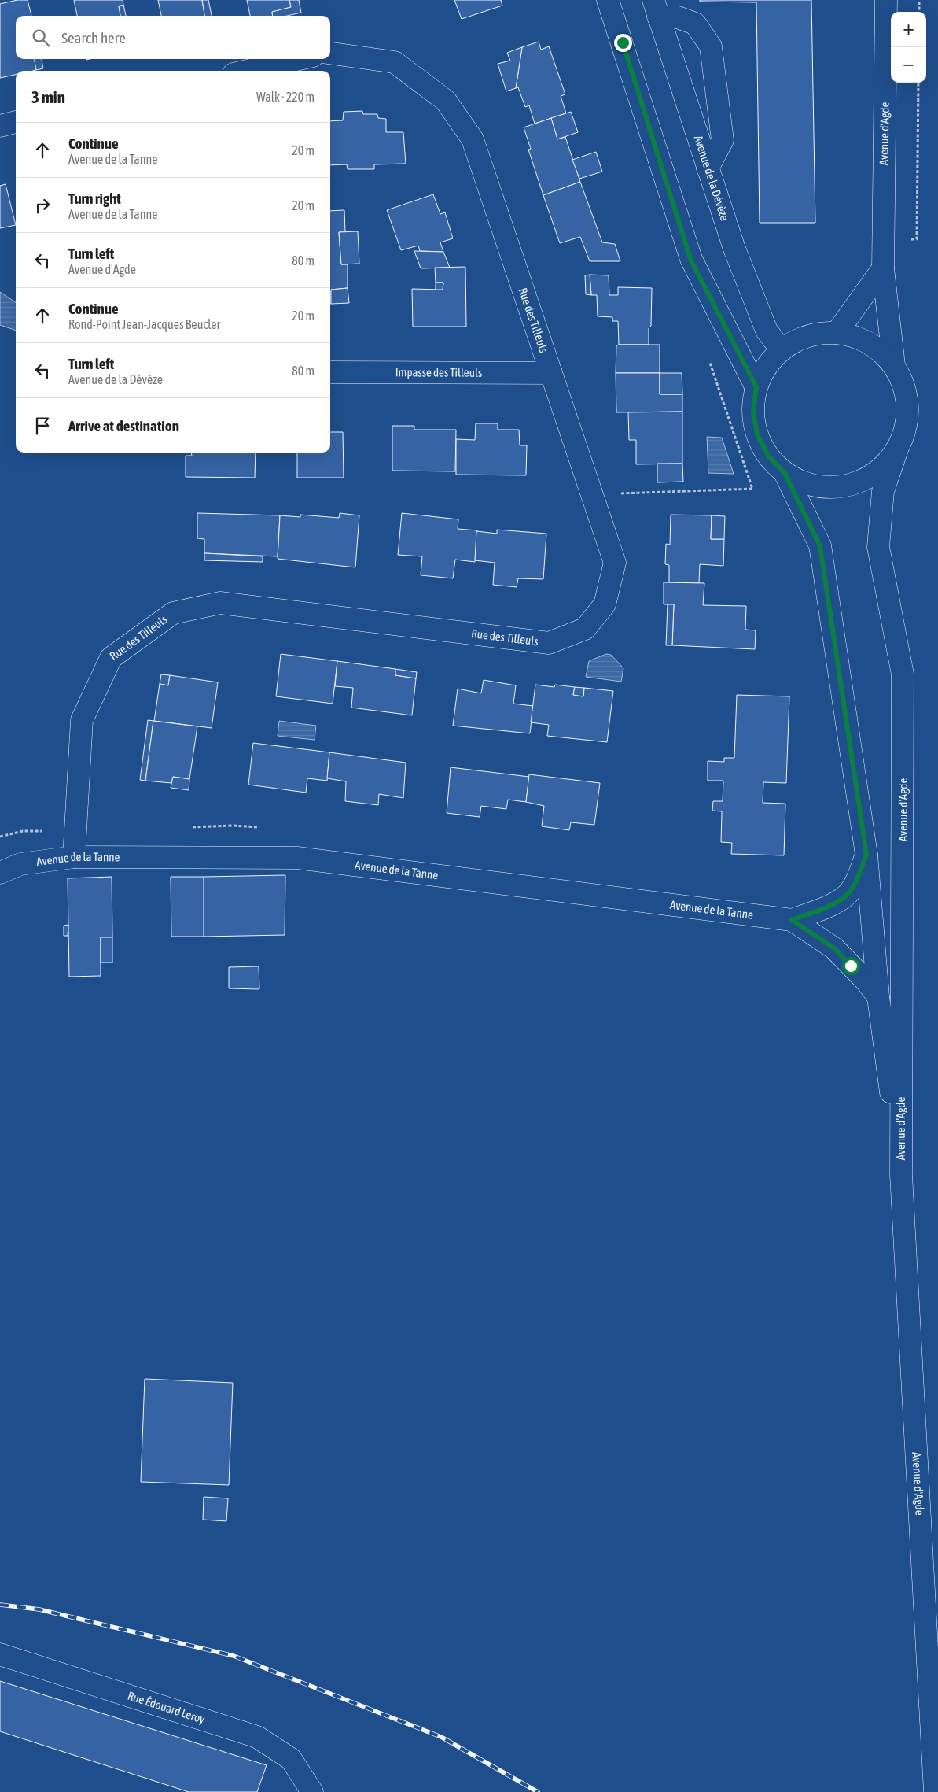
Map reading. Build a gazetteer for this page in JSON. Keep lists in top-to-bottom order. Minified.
{"streets":{"main road":["Avenue d'Agde","Avenue de la Dévèze","Rue des Tilleuls","Impasse des Tilleuls","Avenue de la Tanne","Rue Édouard Leroy"]},"crossings":[["Avenue d'Agde","Avenue de la Tanne"],["Rue des Tilleuls","Impasse des Tilleuls"],["Rue des Tilleuls","Avenue de la Tanne"]],"page":{"map_buttons":["+","−"],"search":"Search here","heading":["3 min","Walk · 220 m"],"list":[["Continue","Avenue de la Tanne","20 m"],["Turn right","Avenue de la Tanne","20 m"],["Turn left","Avenue d'Agde","80 m"],["Continue","Rond-Point Jean-Jacques Beucler","20 m"],["Turn left","Avenue de la Dévèze","80 m"],"Arrive at destination"]}}
